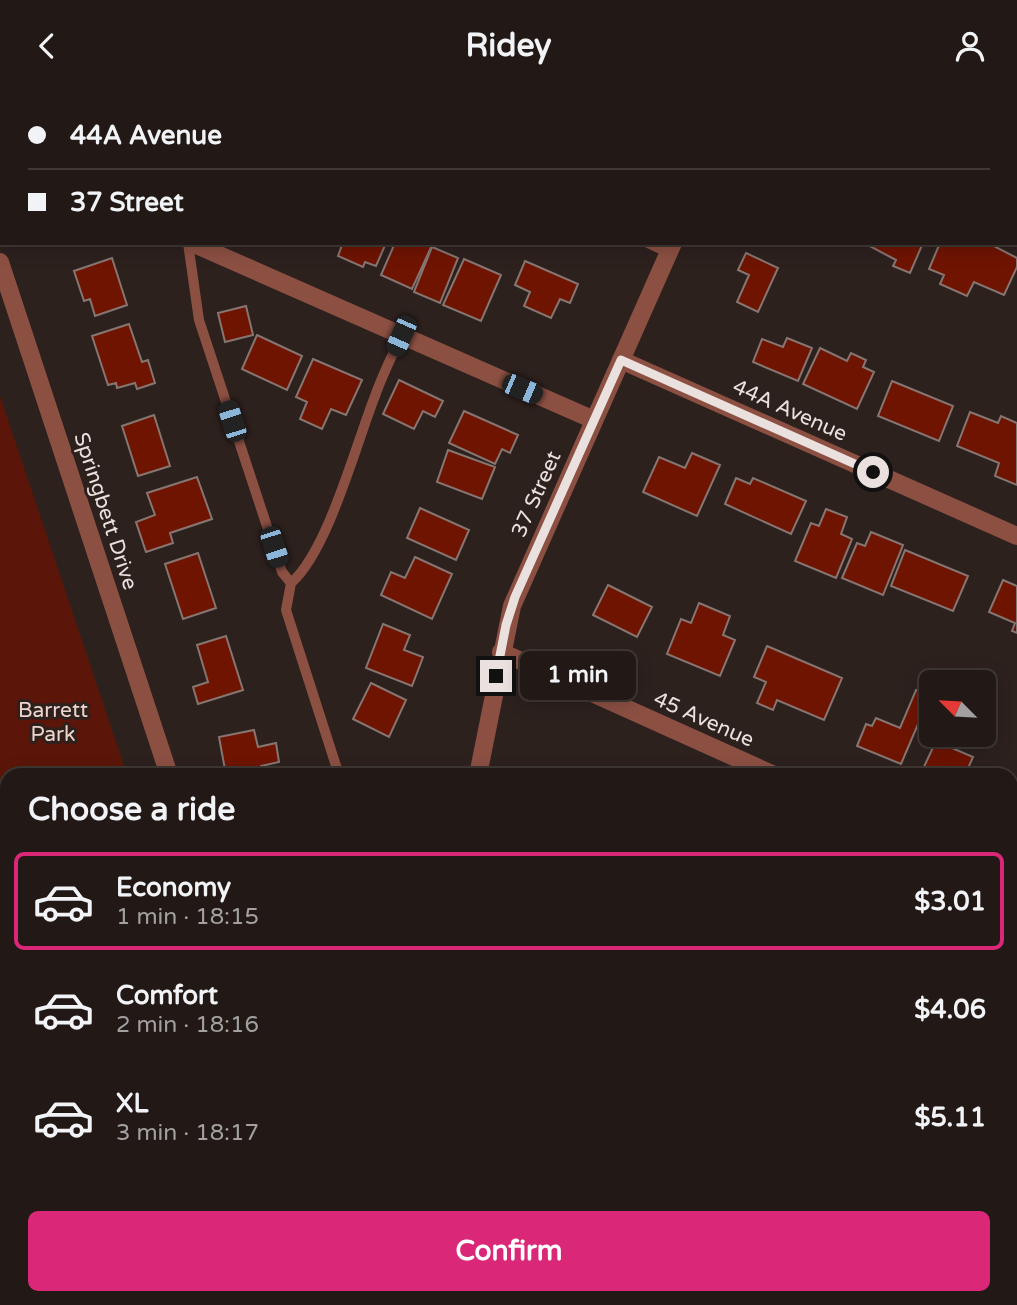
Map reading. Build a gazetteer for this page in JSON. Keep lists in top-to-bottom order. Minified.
{"streets":{"street":["44A Avenue","37 Street","Springbett Drive","45 Avenue"]},"crossings":[["44A Avenue","37 Street"],["37 Street","45 Avenue"]],"parks":["Barrett Park"],"north":"top left","page":{"header":"Ridey","banner":["44A Avenue","37 Street"],"bubble":"1 min","heading":"Choose a ride","list":[{"name":"Economy","note":"1 min · 18:15","value":"$3.01"},{"name":"Comfort","note":"2 min · 18:16","value":"$4.06"},{"name":"XL","note":"3 min · 18:17","value":"$5.11"}],"buttons":"Confirm"}}
